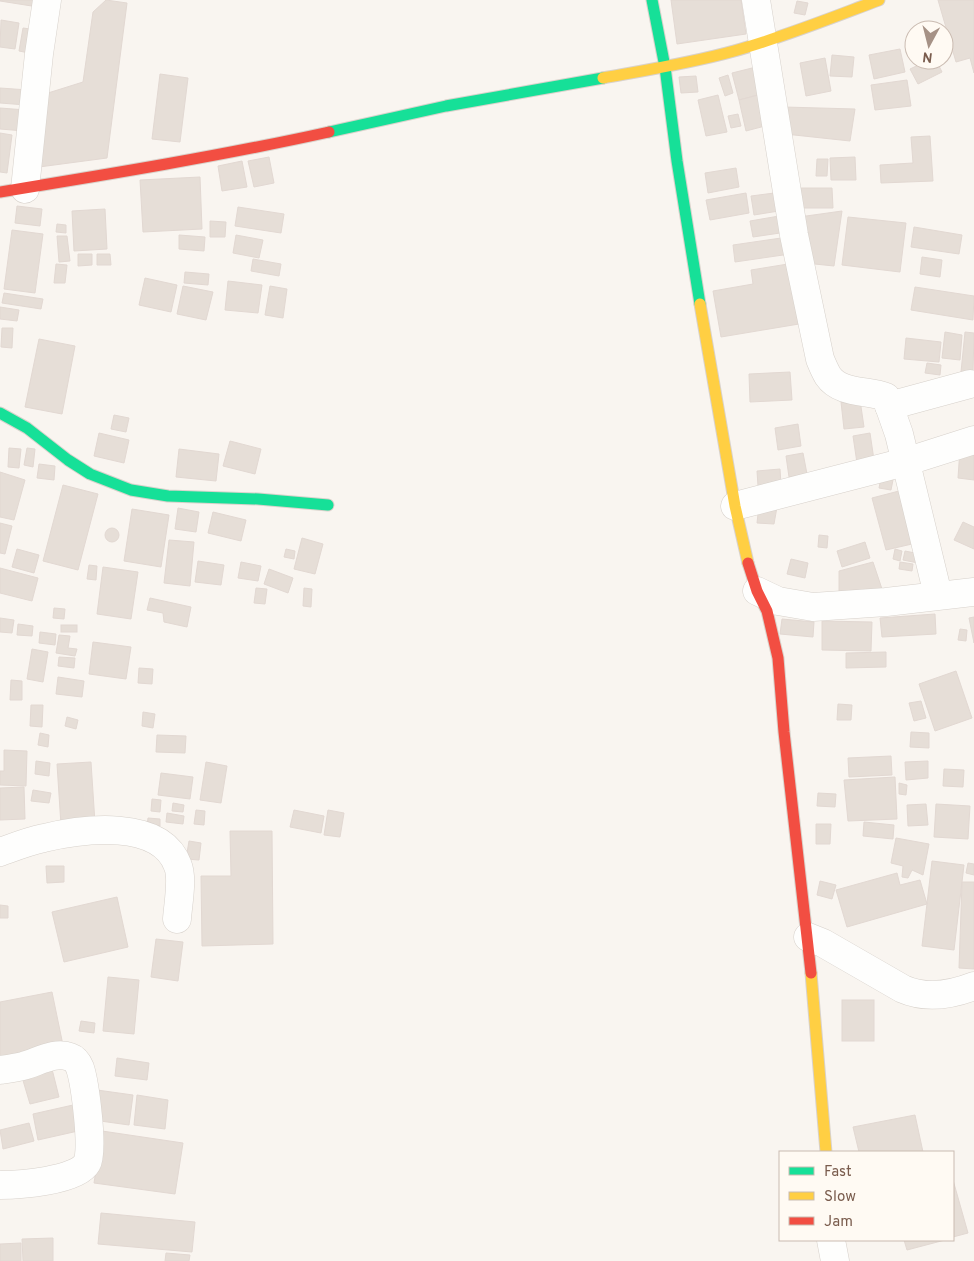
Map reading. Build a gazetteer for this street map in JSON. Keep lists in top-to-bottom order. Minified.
{"legend":["Fast","Slow","Jam"],"north":"bottom"}
